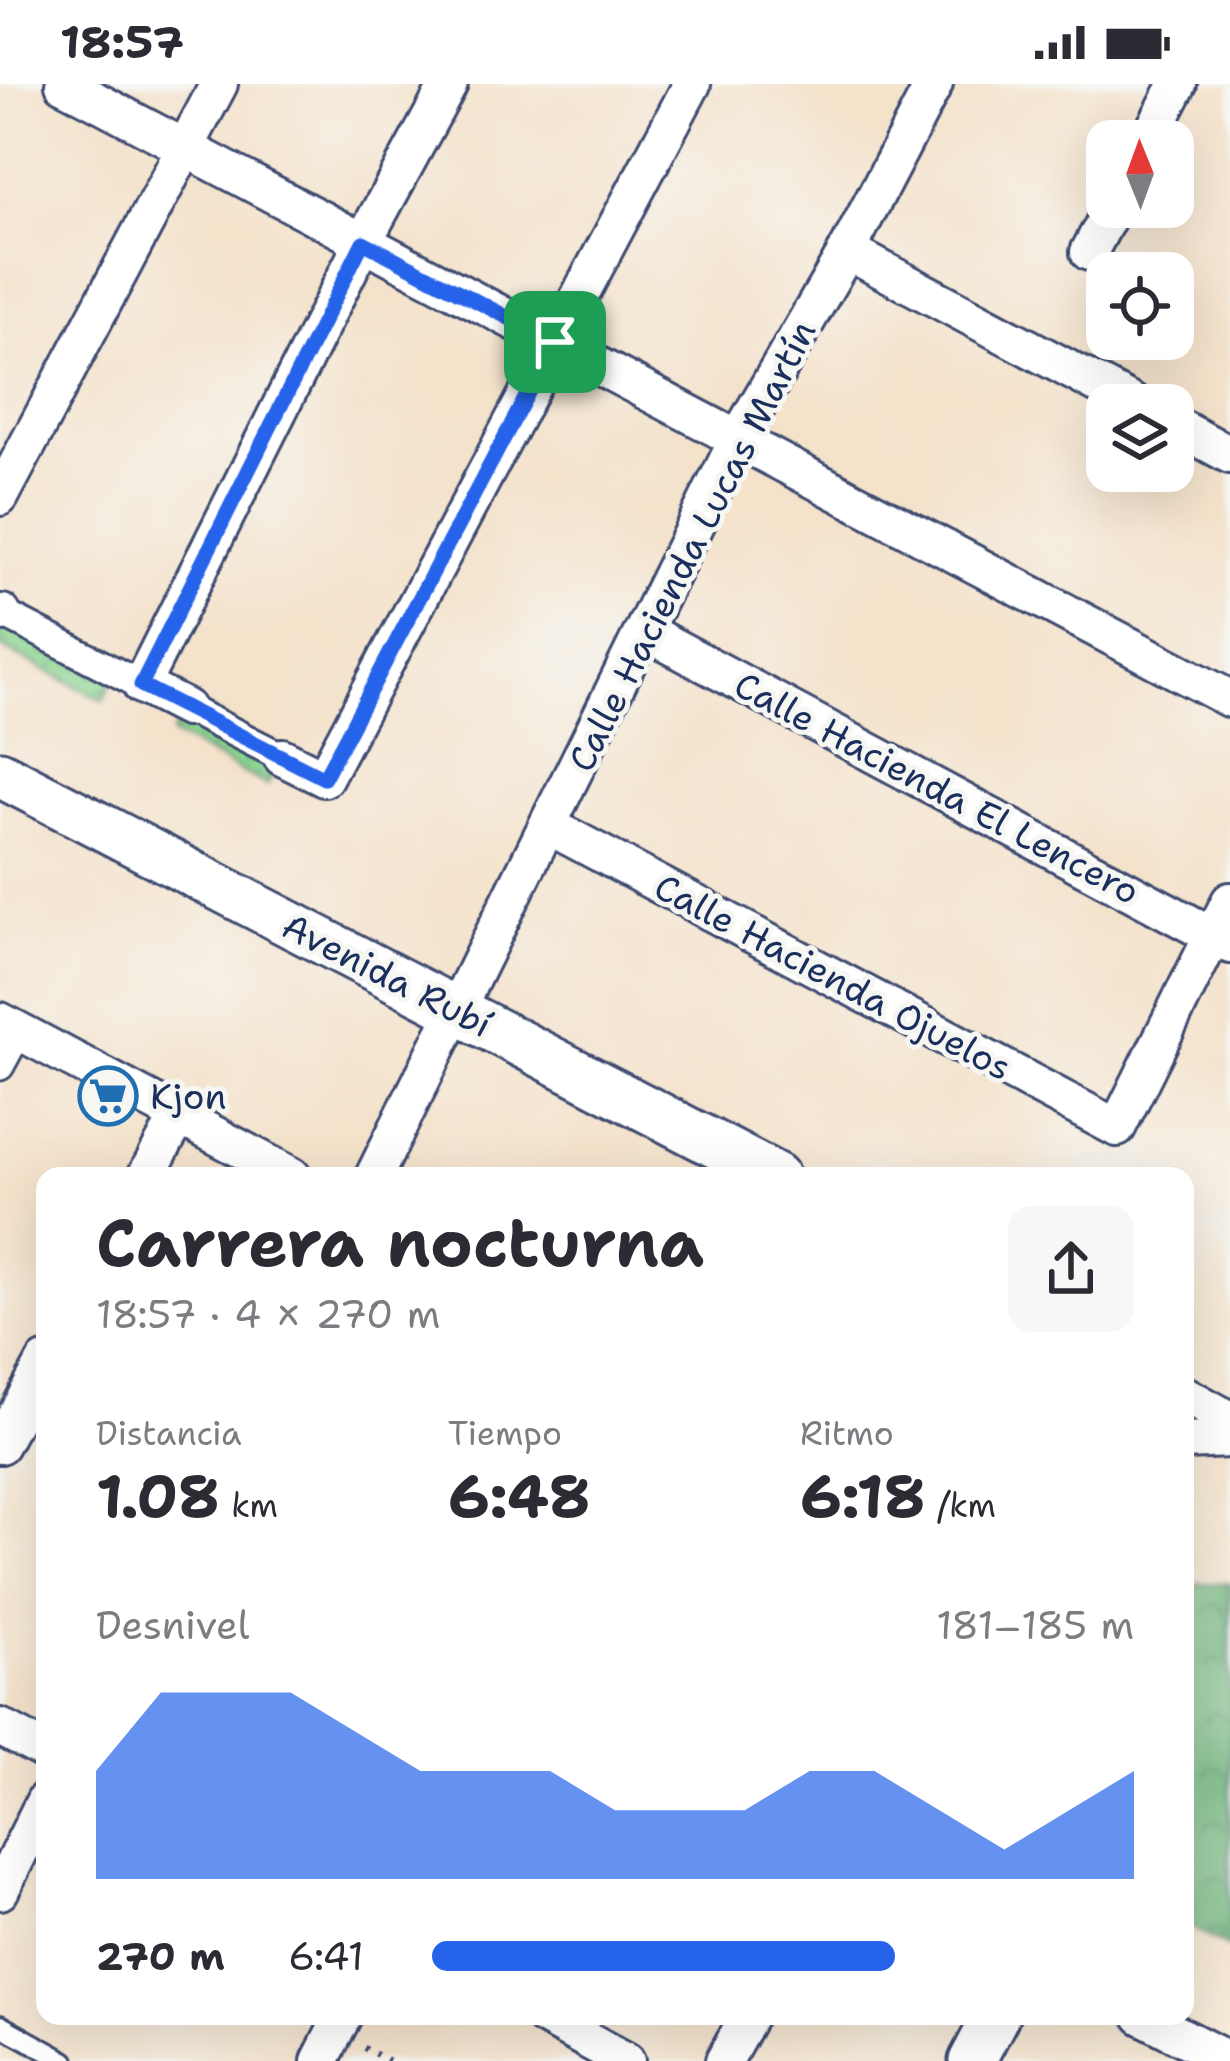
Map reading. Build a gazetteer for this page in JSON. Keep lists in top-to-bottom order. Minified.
{"streets":{"street":["Calle Hacienda Lucas Martín","Calle Hacienda El Lencero","Avenida Rubí","Calle Hacienda Ojuelos"]},"crossings":[["Calle Hacienda Lucas Martín","Calle Hacienda El Lencero"],["Calle Hacienda Lucas Martín","Avenida Rubí"],["Calle Hacienda Lucas Martín","Calle Hacienda Ojuelos"],["Calle Hacienda El Lencero","Calle Hacienda Ojuelos"]],"places":{"supermarket":["Kjon"]},"north":"top","page":{"status":"18:57","heading":["Carrera nocturna","18:57 · 4 × 270 m"],"stats":[["Distancia","1.08 km"],["Tiempo","6:48"],["Ritmo","6:18 /km"]],"chart":["Desnivel","181–185 m"],"list":[{"name":"270 m","note":"6:41"}]}}
